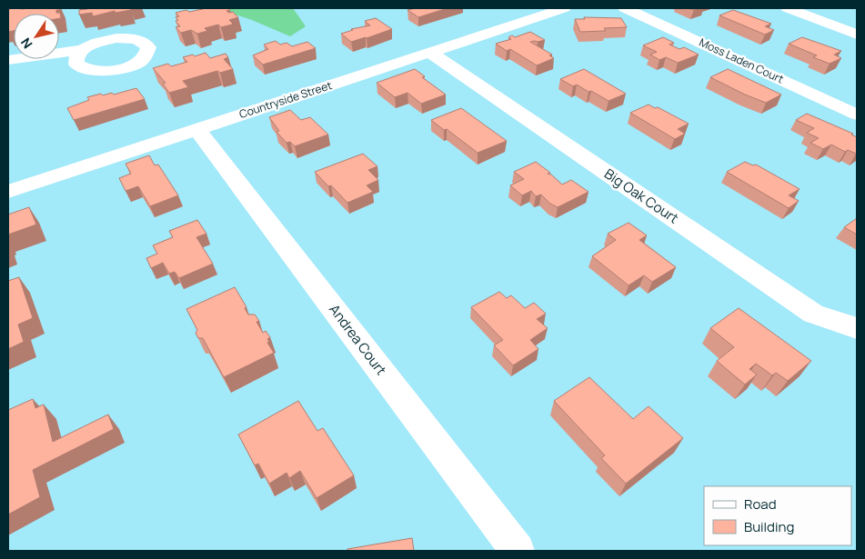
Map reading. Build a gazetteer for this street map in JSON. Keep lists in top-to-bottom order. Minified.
{"streets":{"street":["Moss Laden Court","Countryside Street","Big Oak Court","Andrea Court"]},"crossings":[["Countryside Street","Big Oak Court"],["Countryside Street","Andrea Court"]],"legend":["Road","Building"],"north":"bottom left"}
